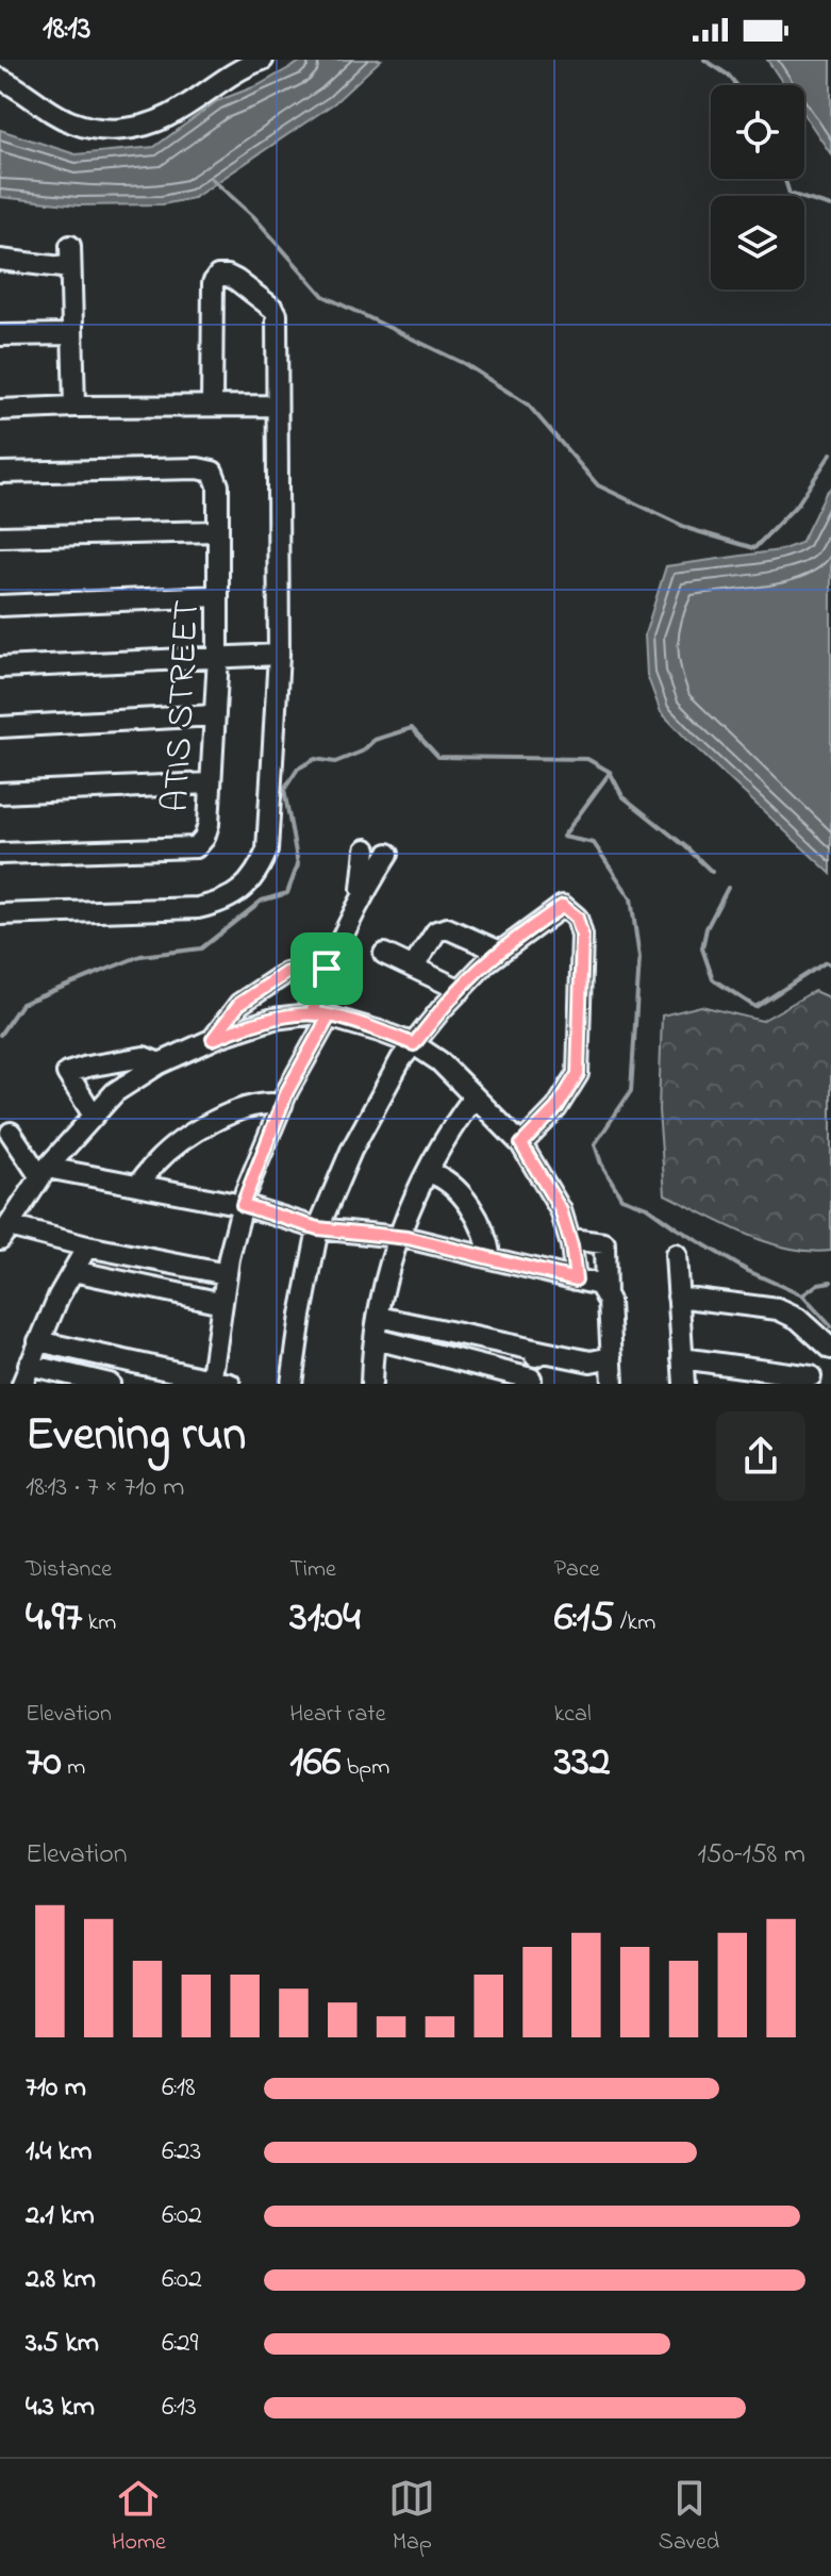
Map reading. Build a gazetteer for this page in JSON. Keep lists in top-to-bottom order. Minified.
{"streets":{"street":["ATIS STREET"]},"page":{"status":"18:13","heading":["Evening run","18:13 · 7 × 710 m"],"stats":[["Distance","4.97 km"],["Time","31:04"],["Pace","6:15 /km"],["Elevation","70 m"],["Heart rate","166 bpm"],["kcal","332"]],"chart":["Elevation","150–158 m"],"list":[{"name":"710 m","note":"6:18"},{"name":"1.4 km","note":"6:23"},{"name":"2.1 km","note":"6:02"},{"name":"2.8 km","note":"6:02"},{"name":"3.5 km","note":"6:29"},{"name":"4.3 km","note":"6:13"}],"tabs":["Home","Map","Saved"]}}
